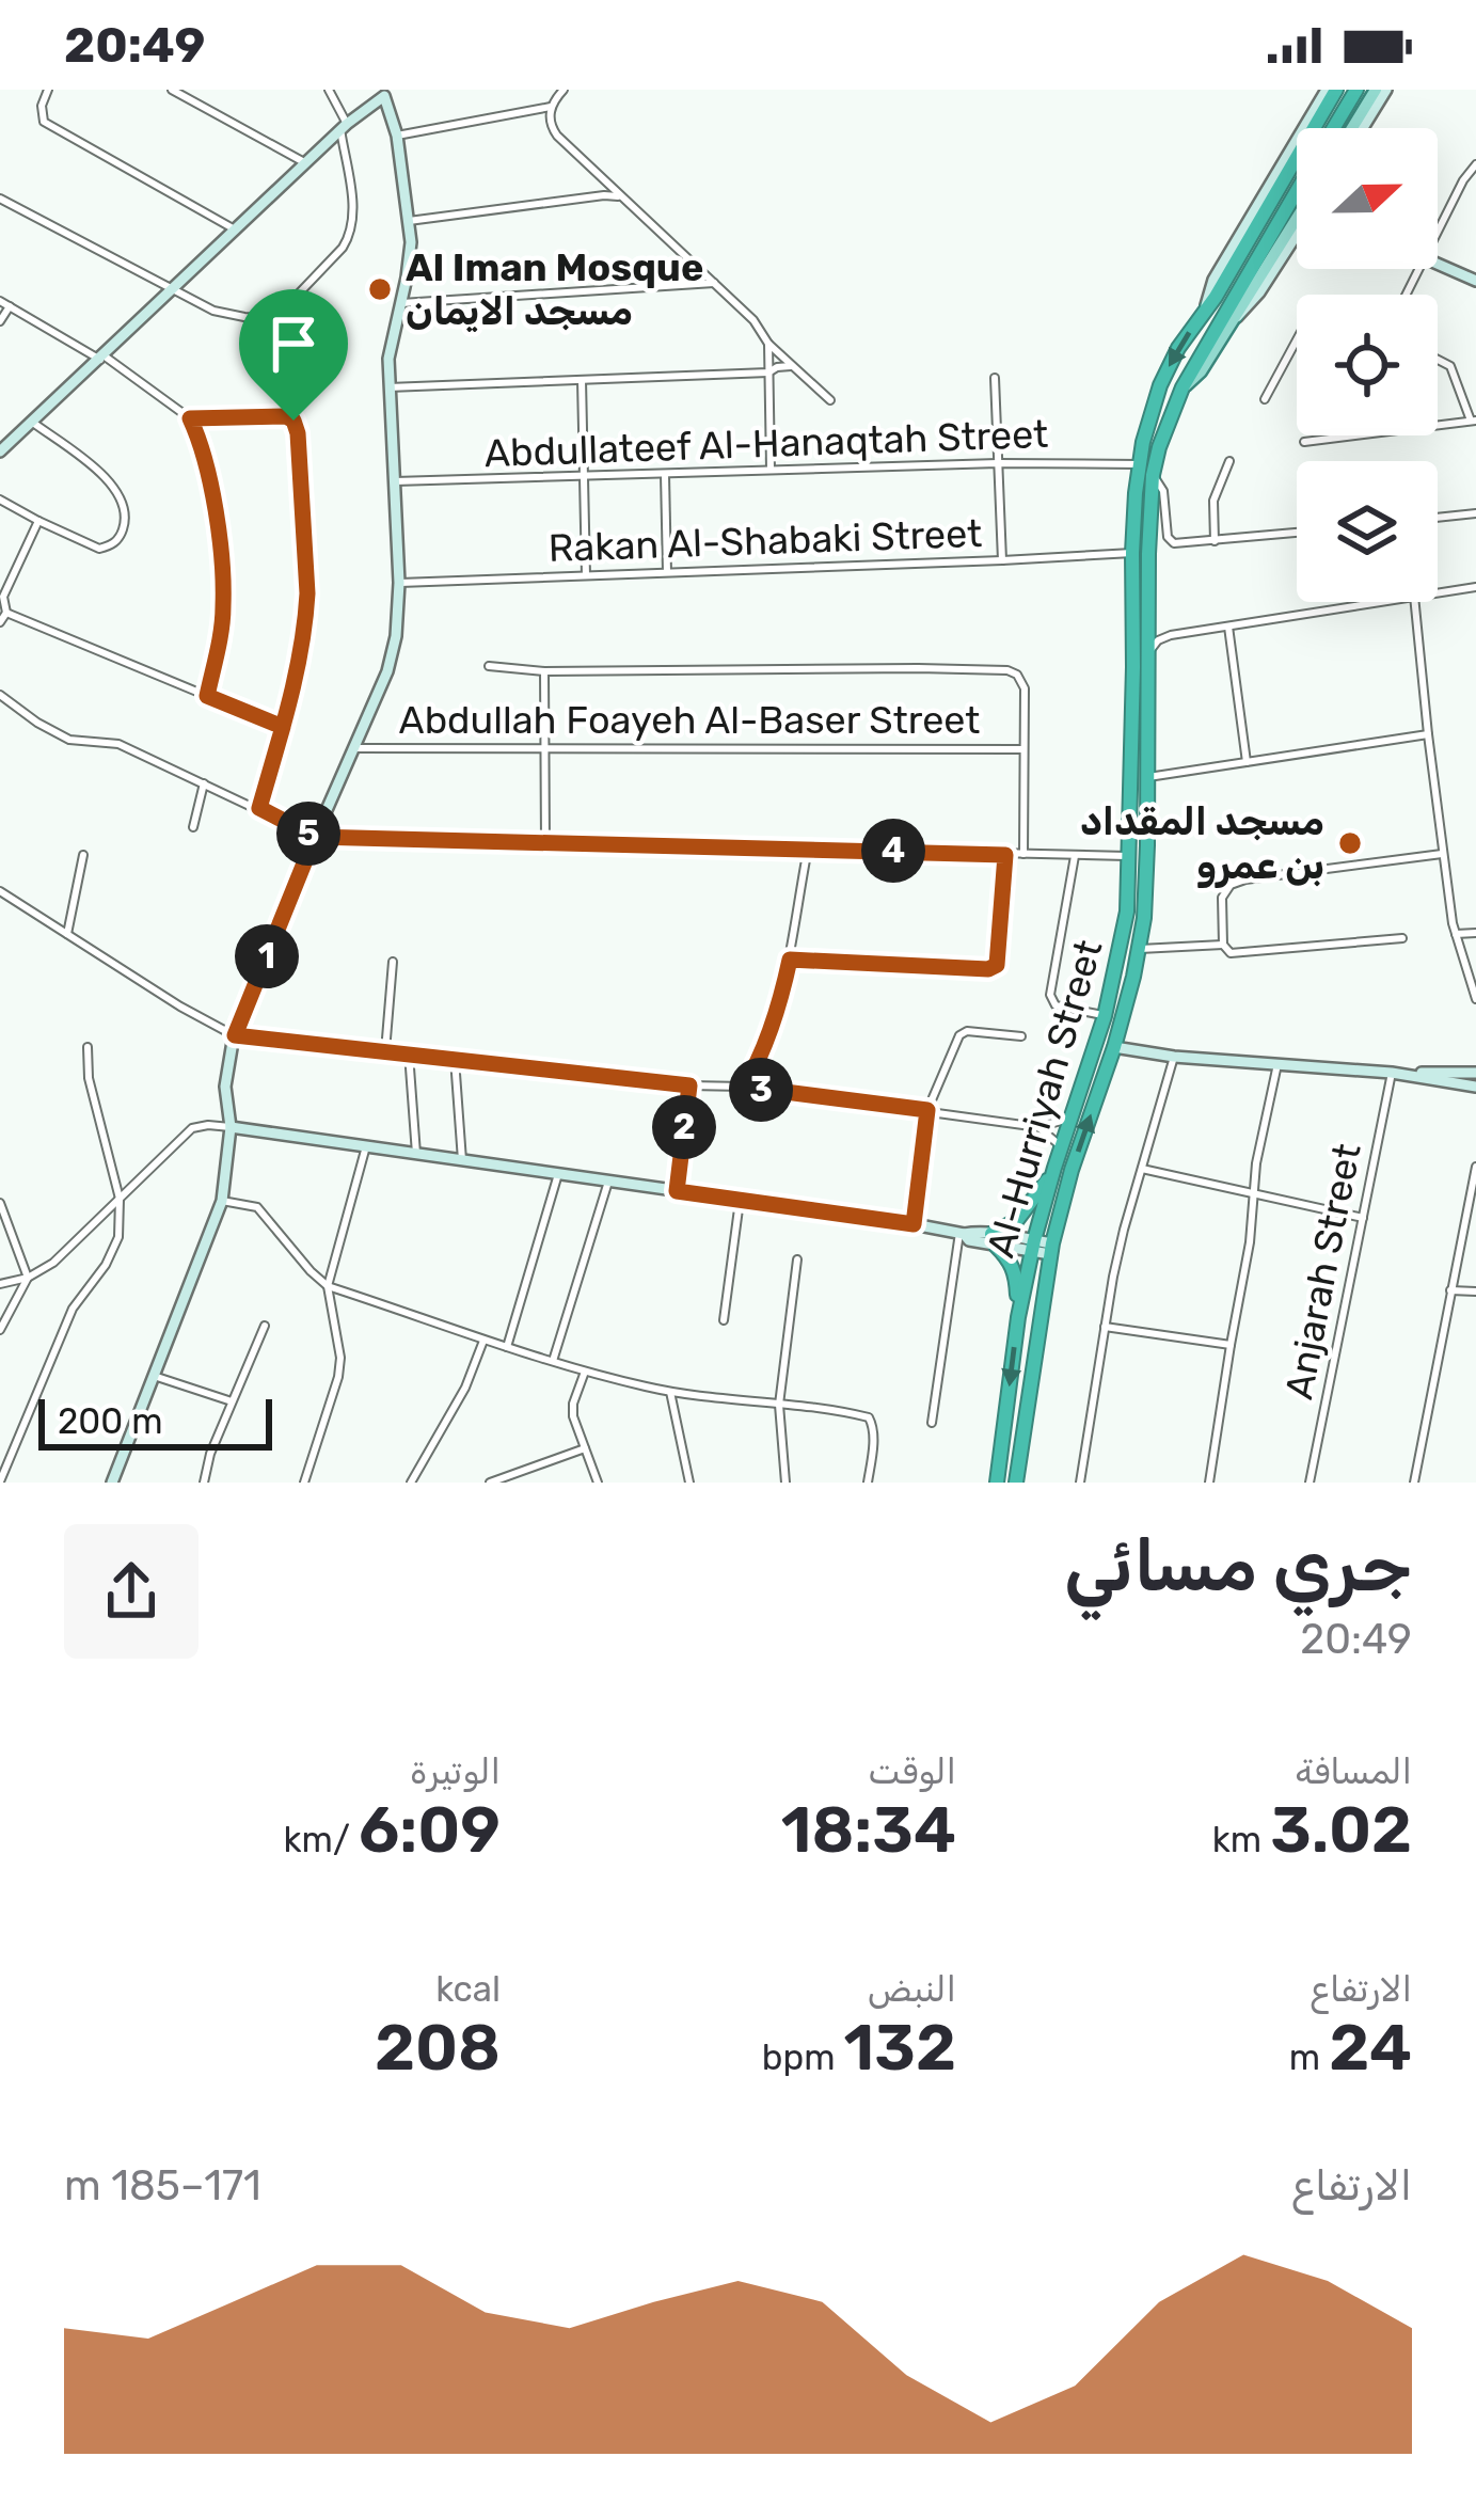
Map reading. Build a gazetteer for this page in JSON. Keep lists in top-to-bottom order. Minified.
{"streets":{"highway":["Al-Hurriyah Street"],"street":["Abdullateef Al-Hanaqtah Street","Rakan Al-Shabaki Street","Abdullah Foayeh Al-Baser Street","Anjarah Street"]},"crossings":[["Abdullateef Al-Hanaqtah Street","Al-Hurriyah Street"],["Rakan Al-Shabaki Street","Al-Hurriyah Street"]],"places":["Al Iman Mosque مسجد الايمان","مسجد المقداد بن عمرو"],"scale_bar":"200 m","north":"right","page":{"status":"20:49","pins":["5","4","1","3","2"],"scale":"200 m","heading":["جري مسائي","20:49"],"stats":[["المسافة","3.02 km"],["الوقت","18:34"],["الوتيرة","6:09 /km"],["الارتفاع","24 m"],["النبض","132 bpm"],["kcal","208"]],"chart":["الارتفاع","171–185 m"]}}
